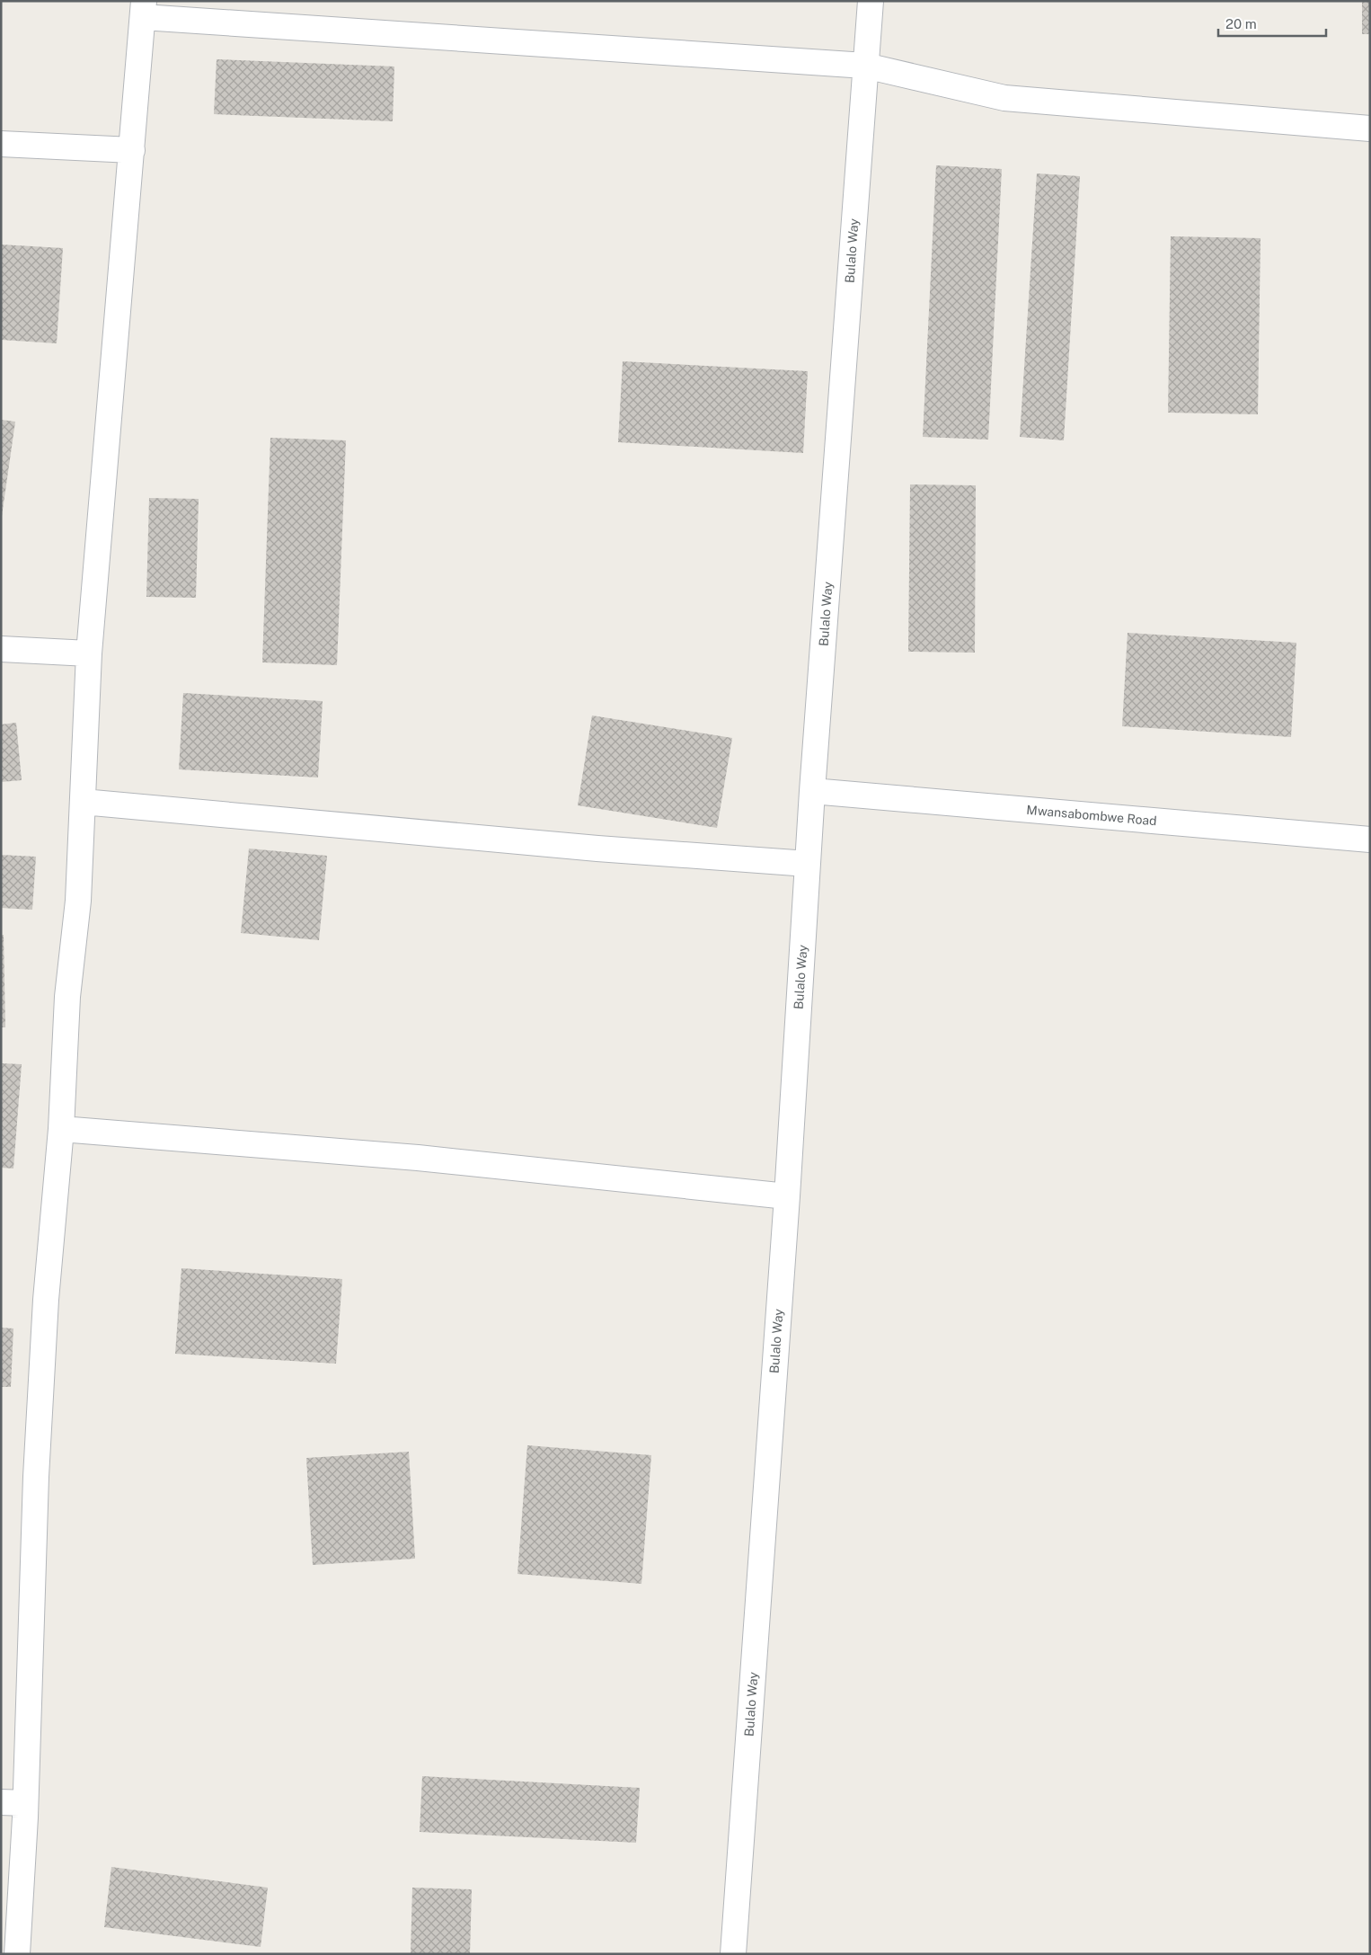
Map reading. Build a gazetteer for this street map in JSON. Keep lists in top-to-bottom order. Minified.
{"streets":{"street":["Bulalo Way","Mwansabombwe Road"]},"crossings":[["Bulalo Way","Mwansabombwe Road"]],"scale_bar":"20 m"}
